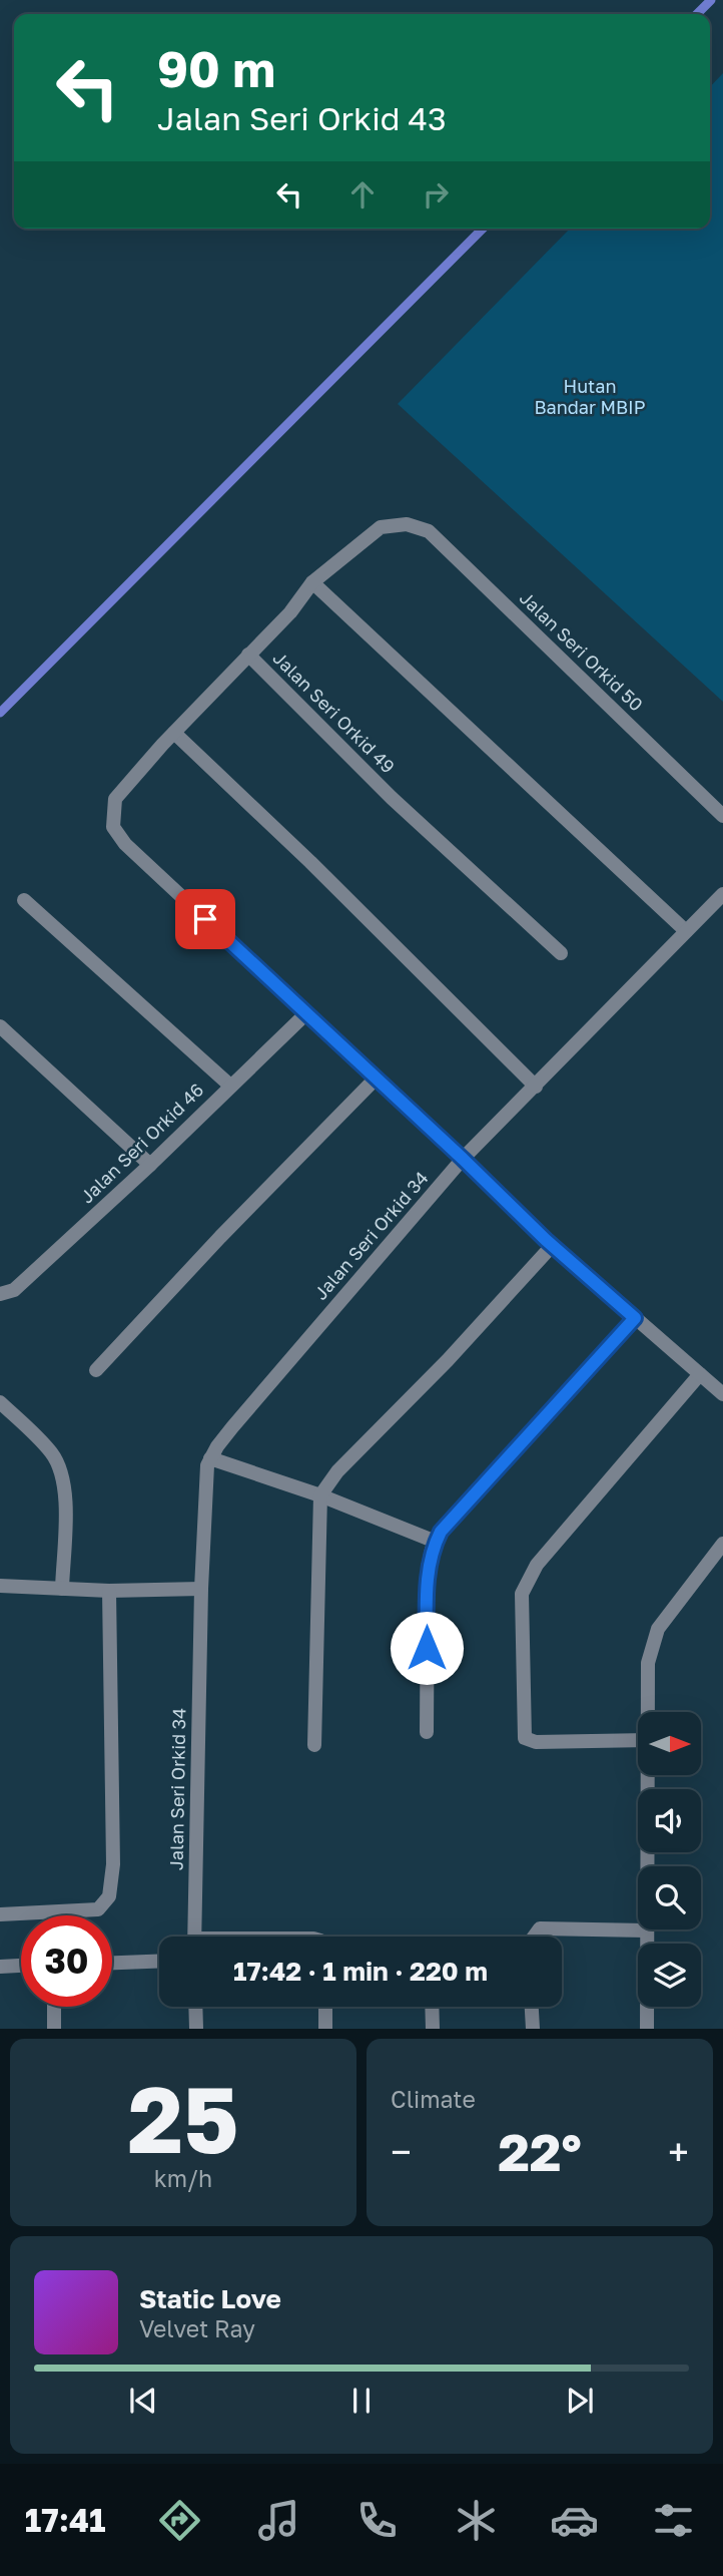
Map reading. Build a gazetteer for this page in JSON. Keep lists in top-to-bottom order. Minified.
{"streets":{"street":["Jalan Seri Orkid 50","Jalan Seri Orkid 49","Jalan Seri Orkid 46","Jalan Seri Orkid 34"]},"parks":["Hutan Bandar MBIP"],"north":"right","page":{"turn":["90 m","Jalan Seri Orkid 43"],"limit":"30","trip":"17:42 · 1 min · 220 m","tile":[["25","km/h"],"Climate"],"heat":["−","22°","+"],"song":["Static Love","Velvet Ray"],"tabs":"17:41"}}
